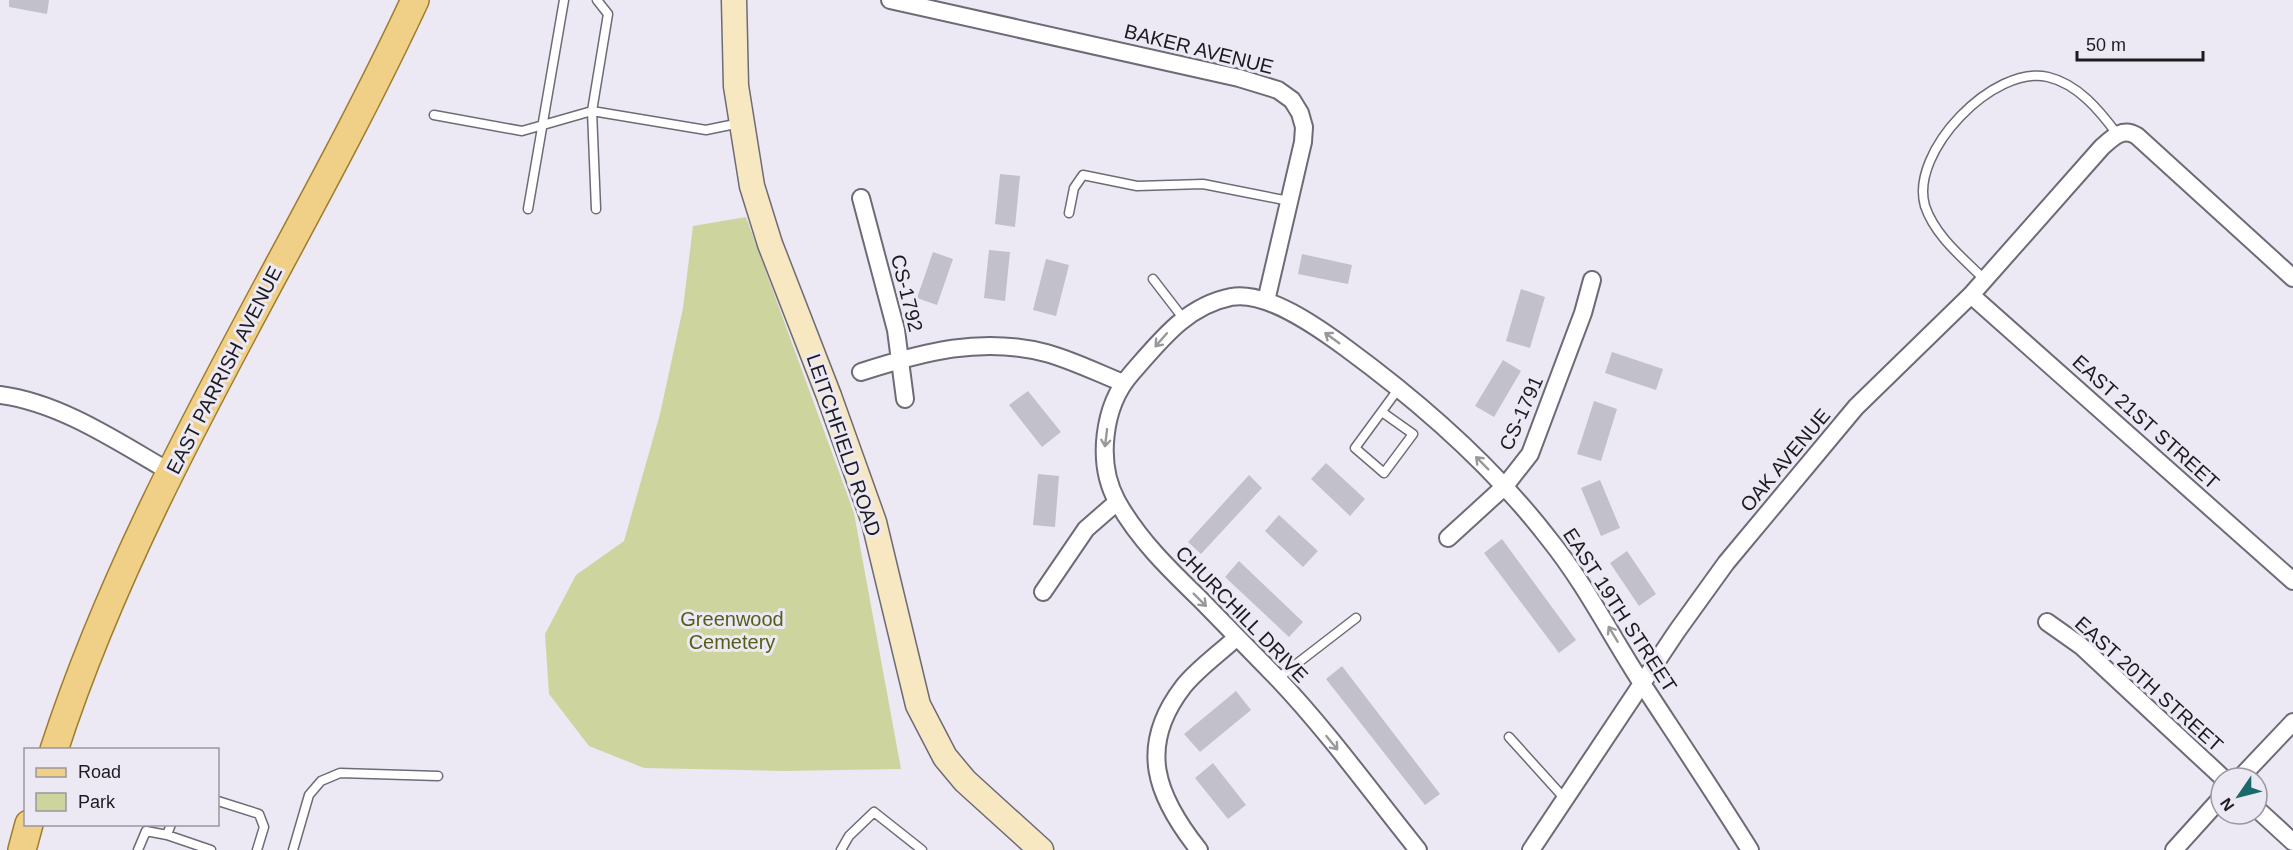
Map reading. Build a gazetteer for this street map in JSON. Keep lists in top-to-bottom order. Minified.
{"streets":{"main road":["EAST PARRISH AVENUE"],"street":["BAKER AVENUE","CS-1792","CS-1791","EAST 21ST STREET","LEITCHFIELD ROAD","OAK AVENUE","EAST 19TH STREET","CHURCHILL DRIVE","EAST 20TH STREET"]},"crossings":[["BAKER AVENUE","EAST 19TH STREET"],["CS-1791","EAST 19TH STREET"],["EAST 21ST STREET","OAK AVENUE"],["OAK AVENUE","EAST 19TH STREET"],["EAST 19TH STREET","CHURCHILL DRIVE"]],"one_way":["EAST 19TH STREET","CHURCHILL DRIVE"],"parks":["Greenwood Cemetery"],"legend":["Road","Park"],"scale_bar":"50 m","north":"bottom left"}
